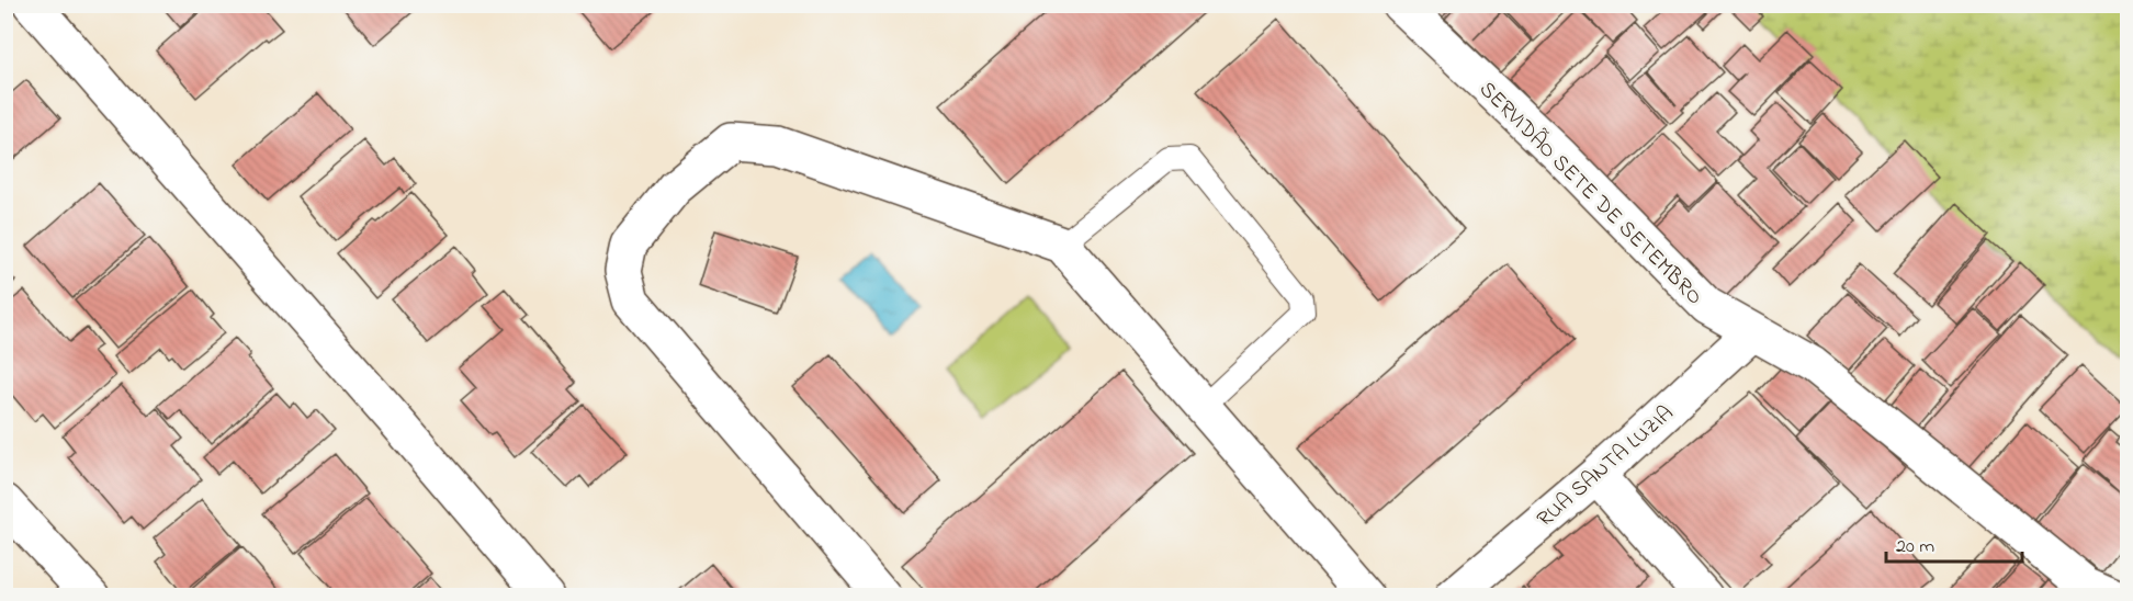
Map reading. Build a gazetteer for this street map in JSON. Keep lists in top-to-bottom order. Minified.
{"streets":{"street":["SERVIDÃO SETE DE SETEMBRO","RUA SANTA LUZIA"]},"crossings":[["SERVIDÃO SETE DE SETEMBRO","RUA SANTA LUZIA"]],"scale_bar":"20 m"}
